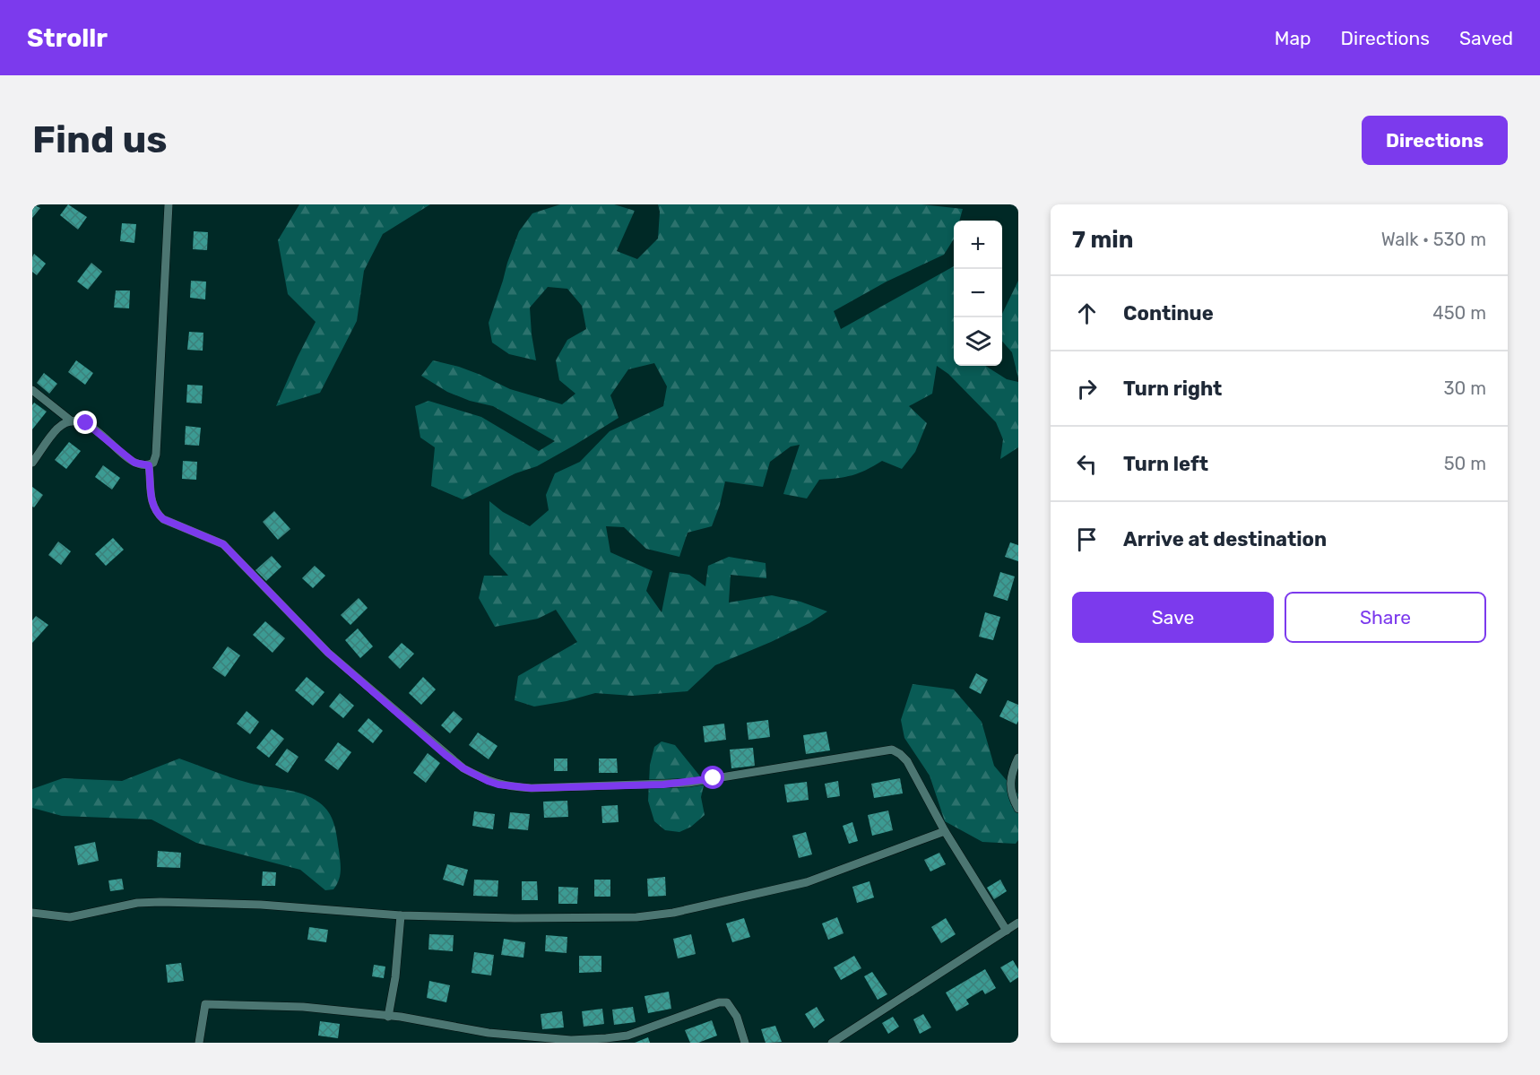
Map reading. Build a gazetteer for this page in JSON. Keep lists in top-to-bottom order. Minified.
{"page":{"header":"Strollr","nav":["Map","Directions","Saved"],"buttons":["Directions",["Save","Share"]],"title":"Find us","heading":["7 min","Walk · 530 m"],"map_buttons":["+","−"],"list":[["Continue","450 m"],["Turn right","30 m"],["Turn left","50 m"],"Arrive at destination"]}}
